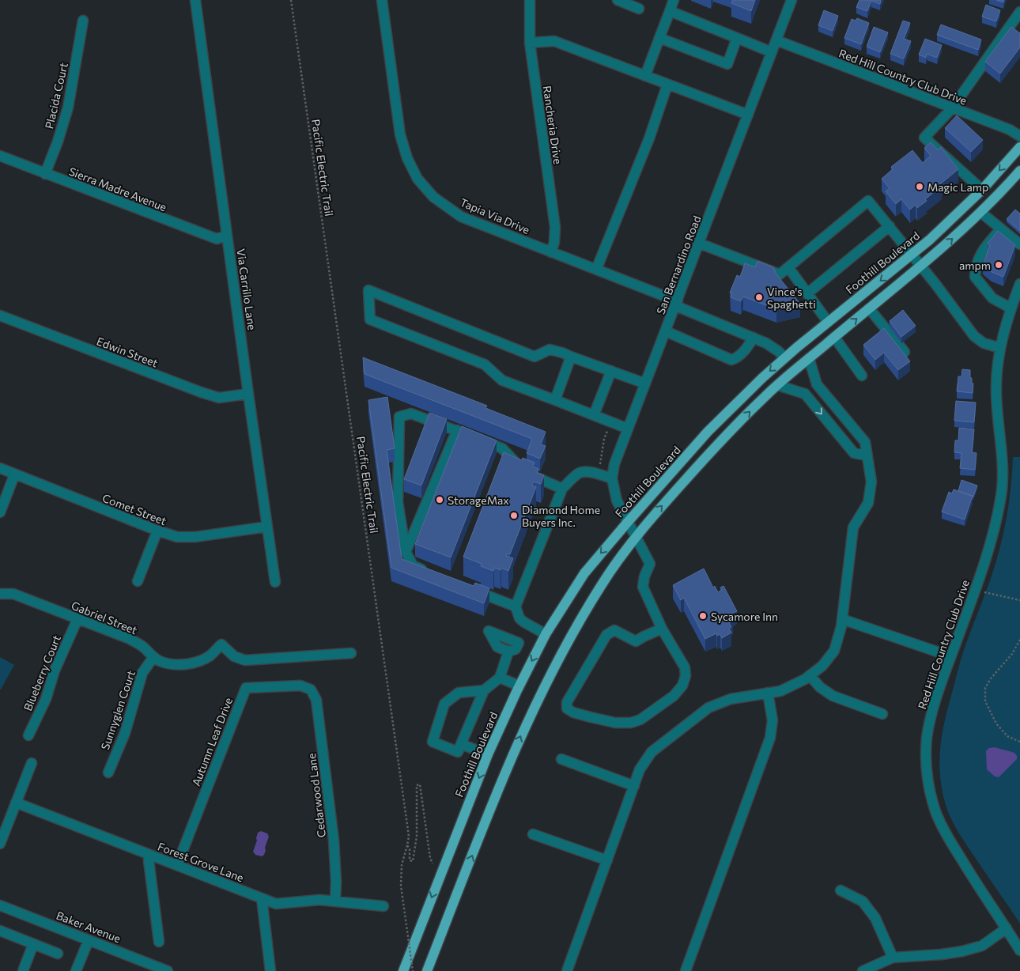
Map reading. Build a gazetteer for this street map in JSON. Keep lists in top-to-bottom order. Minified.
{"streets":{"main road":["Foothill Boulevard"],"street":["Red Hill Country Club Drive","Placida Court","Rancheria Drive","Sierra Madre Avenue","Tapia Via Drive","San Bernardino Road","Via Carrillo Lane","Edwin Street","Comet Street","Gabriel Street","Blueberry Court","Sunnyglen Court","Autumn Leaf Drive","Cedarwood Lane","Forest Grove Lane","Baker Avenue"],"path":["Pacific Electric Trail"]},"crossings":[["Red Hill Country Club Drive","San Bernardino Road"],["Placida Court","Sierra Madre Avenue"],["Rancheria Drive","Tapia Via Drive"],["Sierra Madre Avenue","Via Carrillo Lane"],["Tapia Via Drive","Foothill Boulevard"],["Tapia Via Drive","San Bernardino Road"],["Foothill Boulevard","San Bernardino Road"],["Via Carrillo Lane","Edwin Street"],["Via Carrillo Lane","Comet Street"],["Gabriel Street","Blueberry Court"],["Gabriel Street","Sunnyglen Court"],["Autumn Leaf Drive","Cedarwood Lane"],["Autumn Leaf Drive","Forest Grove Lane"],["Cedarwood Lane","Forest Grove Lane"]],"places":["Magic Lamp","ampm","Vince's Spaghetti","StorageMax","Diamond Home Buyers Inc.","Sycamore Inn"]}
